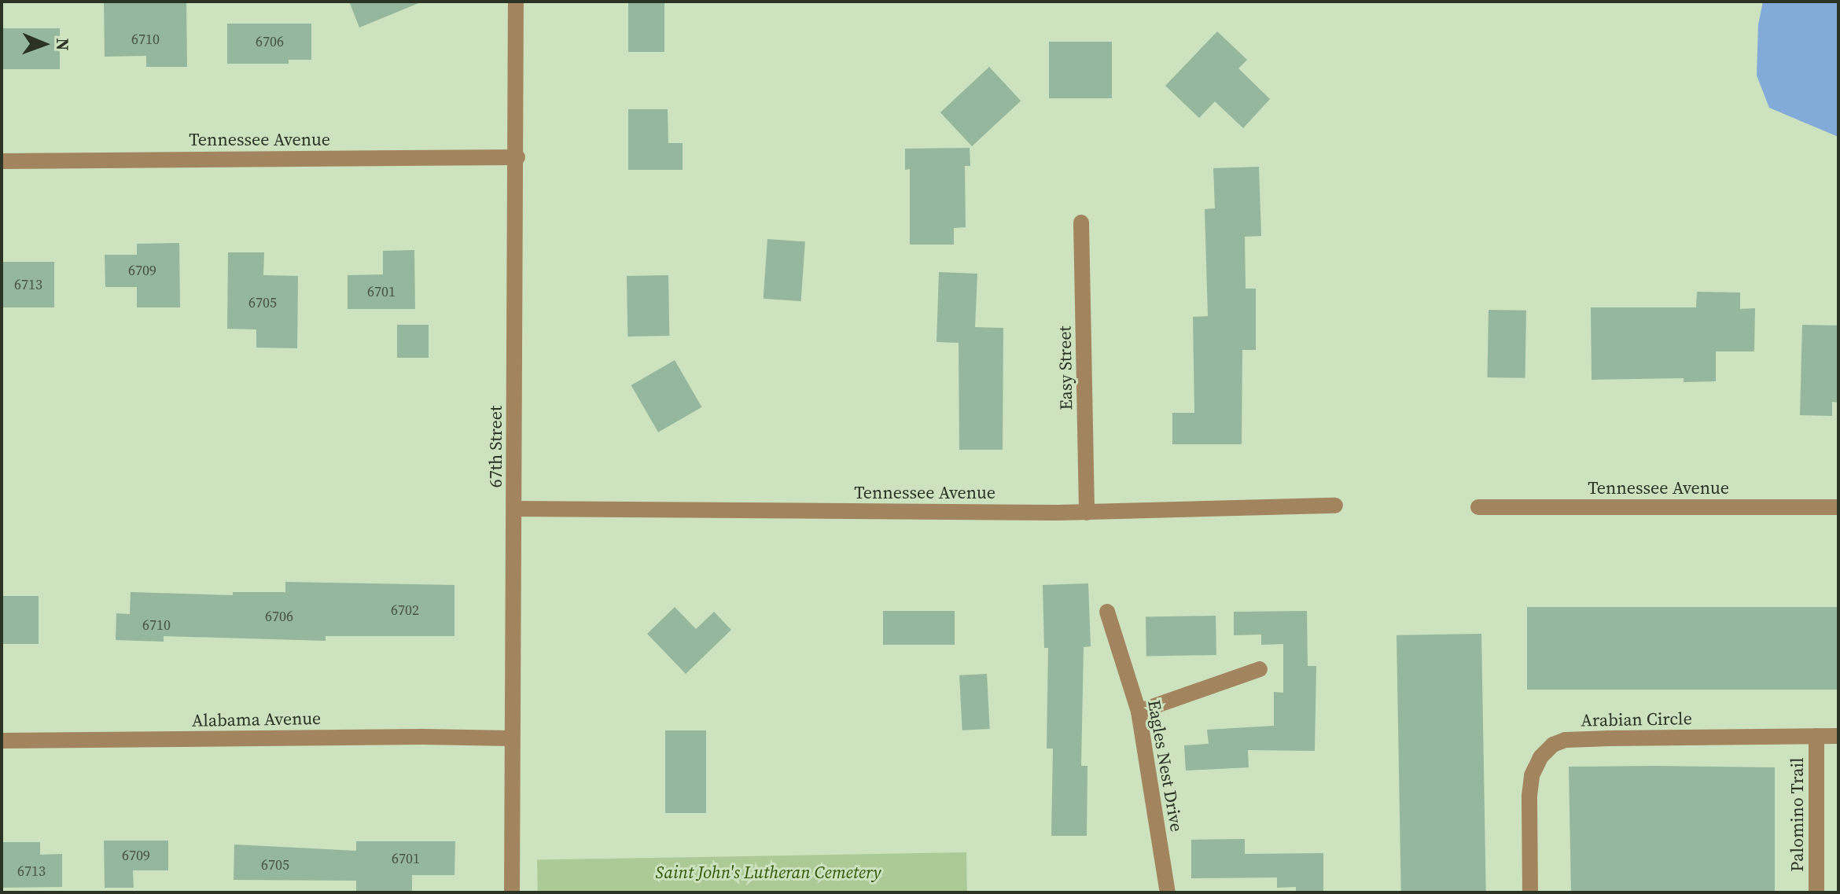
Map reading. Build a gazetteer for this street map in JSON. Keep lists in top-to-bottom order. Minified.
{"streets":{"street":["Tennessee Avenue","Easy Street","67th Street","Alabama Avenue","Arabian Circle","Eagles Nest Drive","Palomino Trail"]},"crossings":[["Tennessee Avenue","Easy Street"],["Tennessee Avenue","67th Street"],["67th Street","Alabama Avenue"],["Arabian Circle","Palomino Trail"]],"parks":["Saint John's Lutheran Cemetery"],"house_numbers":["6710","6706","6709","6713","6701","6705","6702","6706","6710","6709","6701","6705","6713"],"north":"right"}
